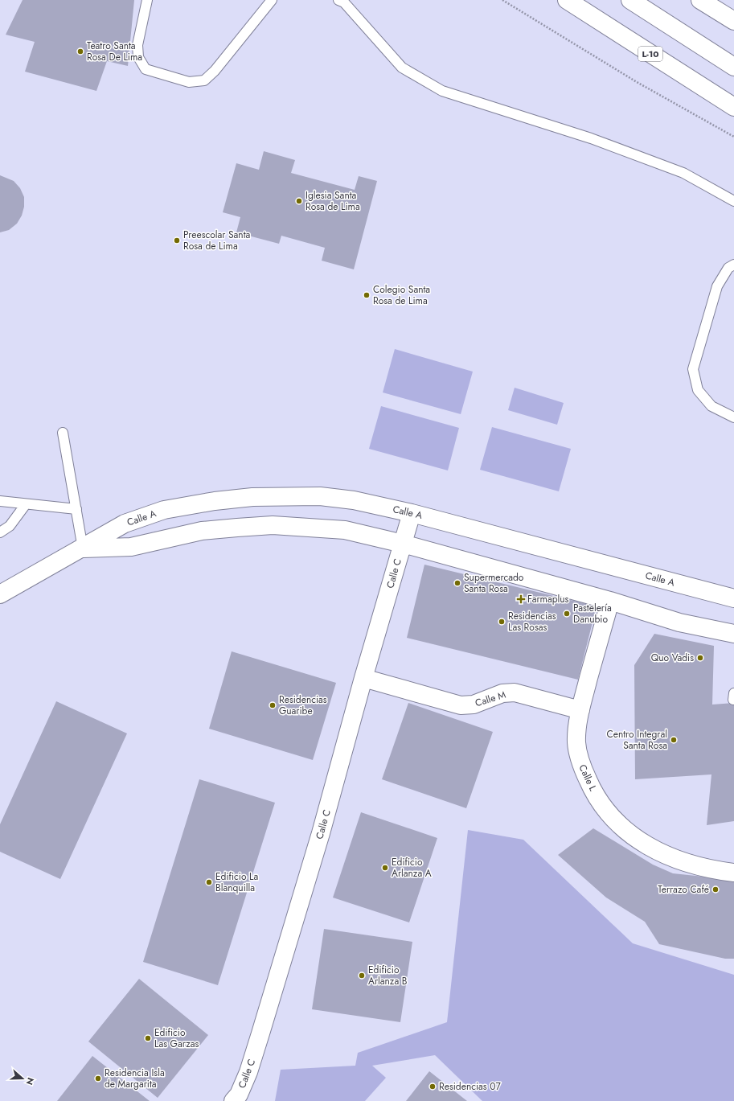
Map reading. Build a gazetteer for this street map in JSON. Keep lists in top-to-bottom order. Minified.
{"streets":{"main road":["L-10","Calle A","Calle C","Calle M","Calle L"]},"crossings":[["Calle A","Calle C"],["Calle A","Calle L"],["Calle C","Calle M"],["Calle M","Calle L"]],"places":{"other":["Teatro Santa Rosa De Lima","Iglesia Santa Rosa de Lima","Preescolar Santa Rosa de Lima","Colegio Santa Rosa de Lima","Supermercado Santa Rosa","Pastelería Danubio","Residencias Las Rosas","Quo Vadis","Residencias Guaribe","Centro Integral Santa Rosa","Edificio Arlanza A","Edificio La Blanquilla","Terrazo Café","Edificio Arlanza B","Edificio Las Garzas","Residencia Isla de Margarita","Residencias 07"],"health":["Farmaplus"]},"north":"right"}
